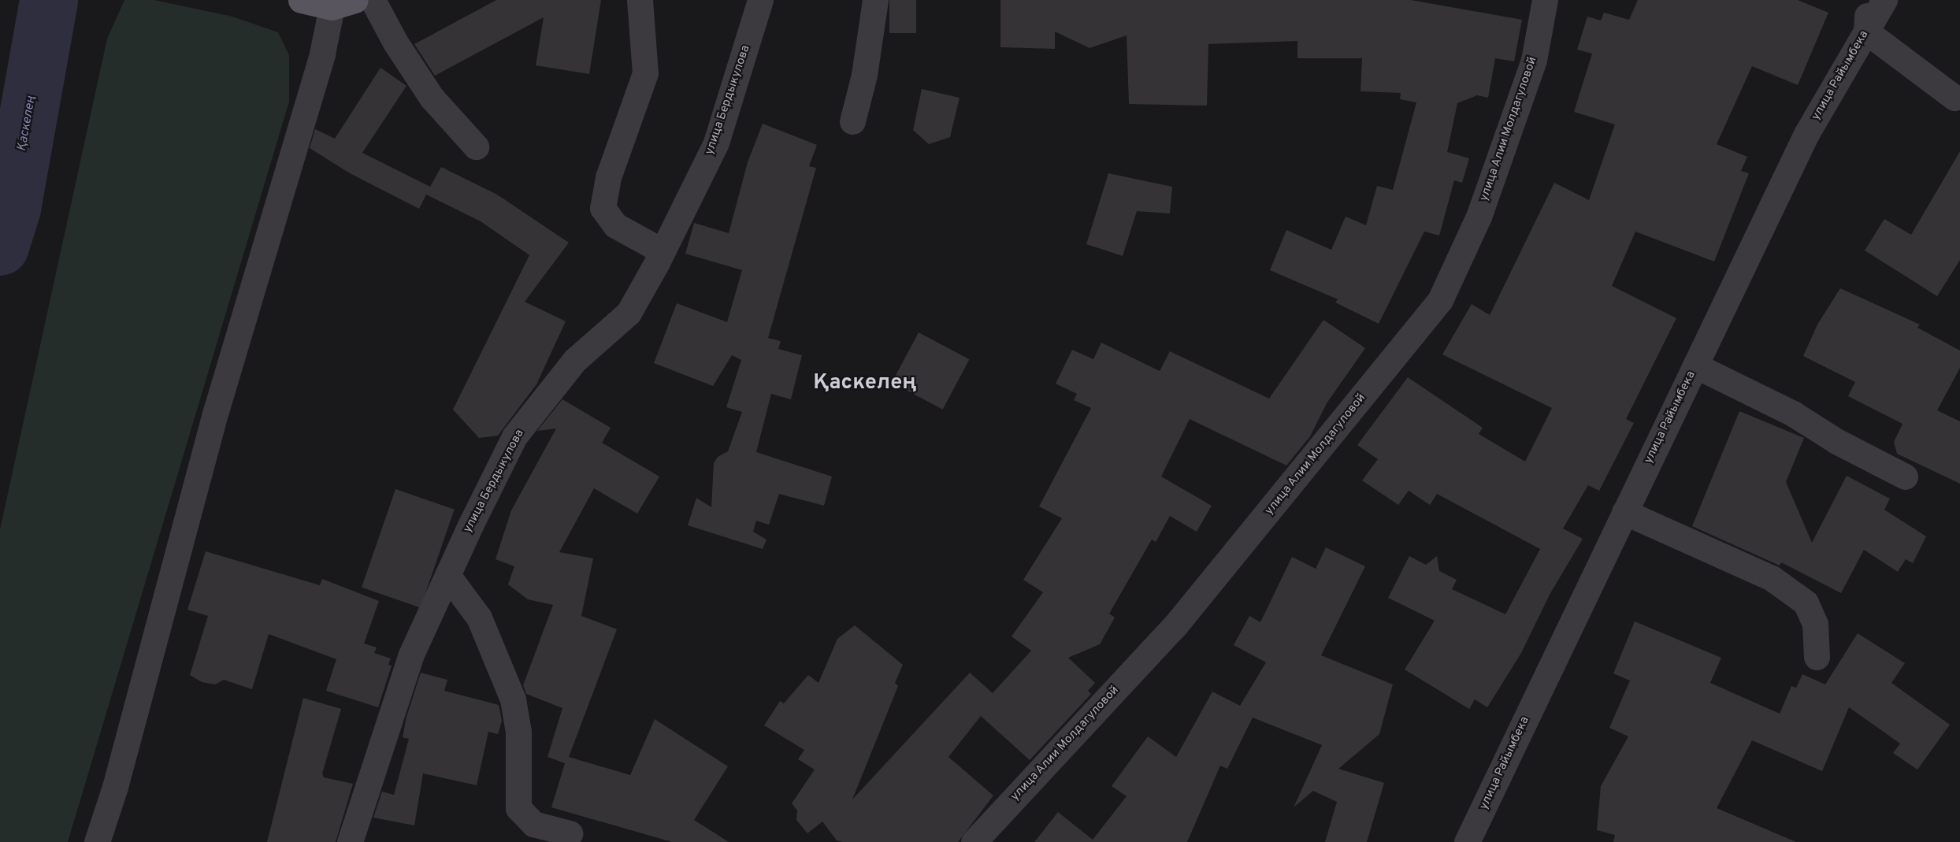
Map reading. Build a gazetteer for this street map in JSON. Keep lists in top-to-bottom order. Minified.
{"streets":{"street":["улица Райымбека","улица Бердыкулова","улица Алии Молдагуловой"]},"districts":["Қаскелең"],"water":["Қаскелең"]}
